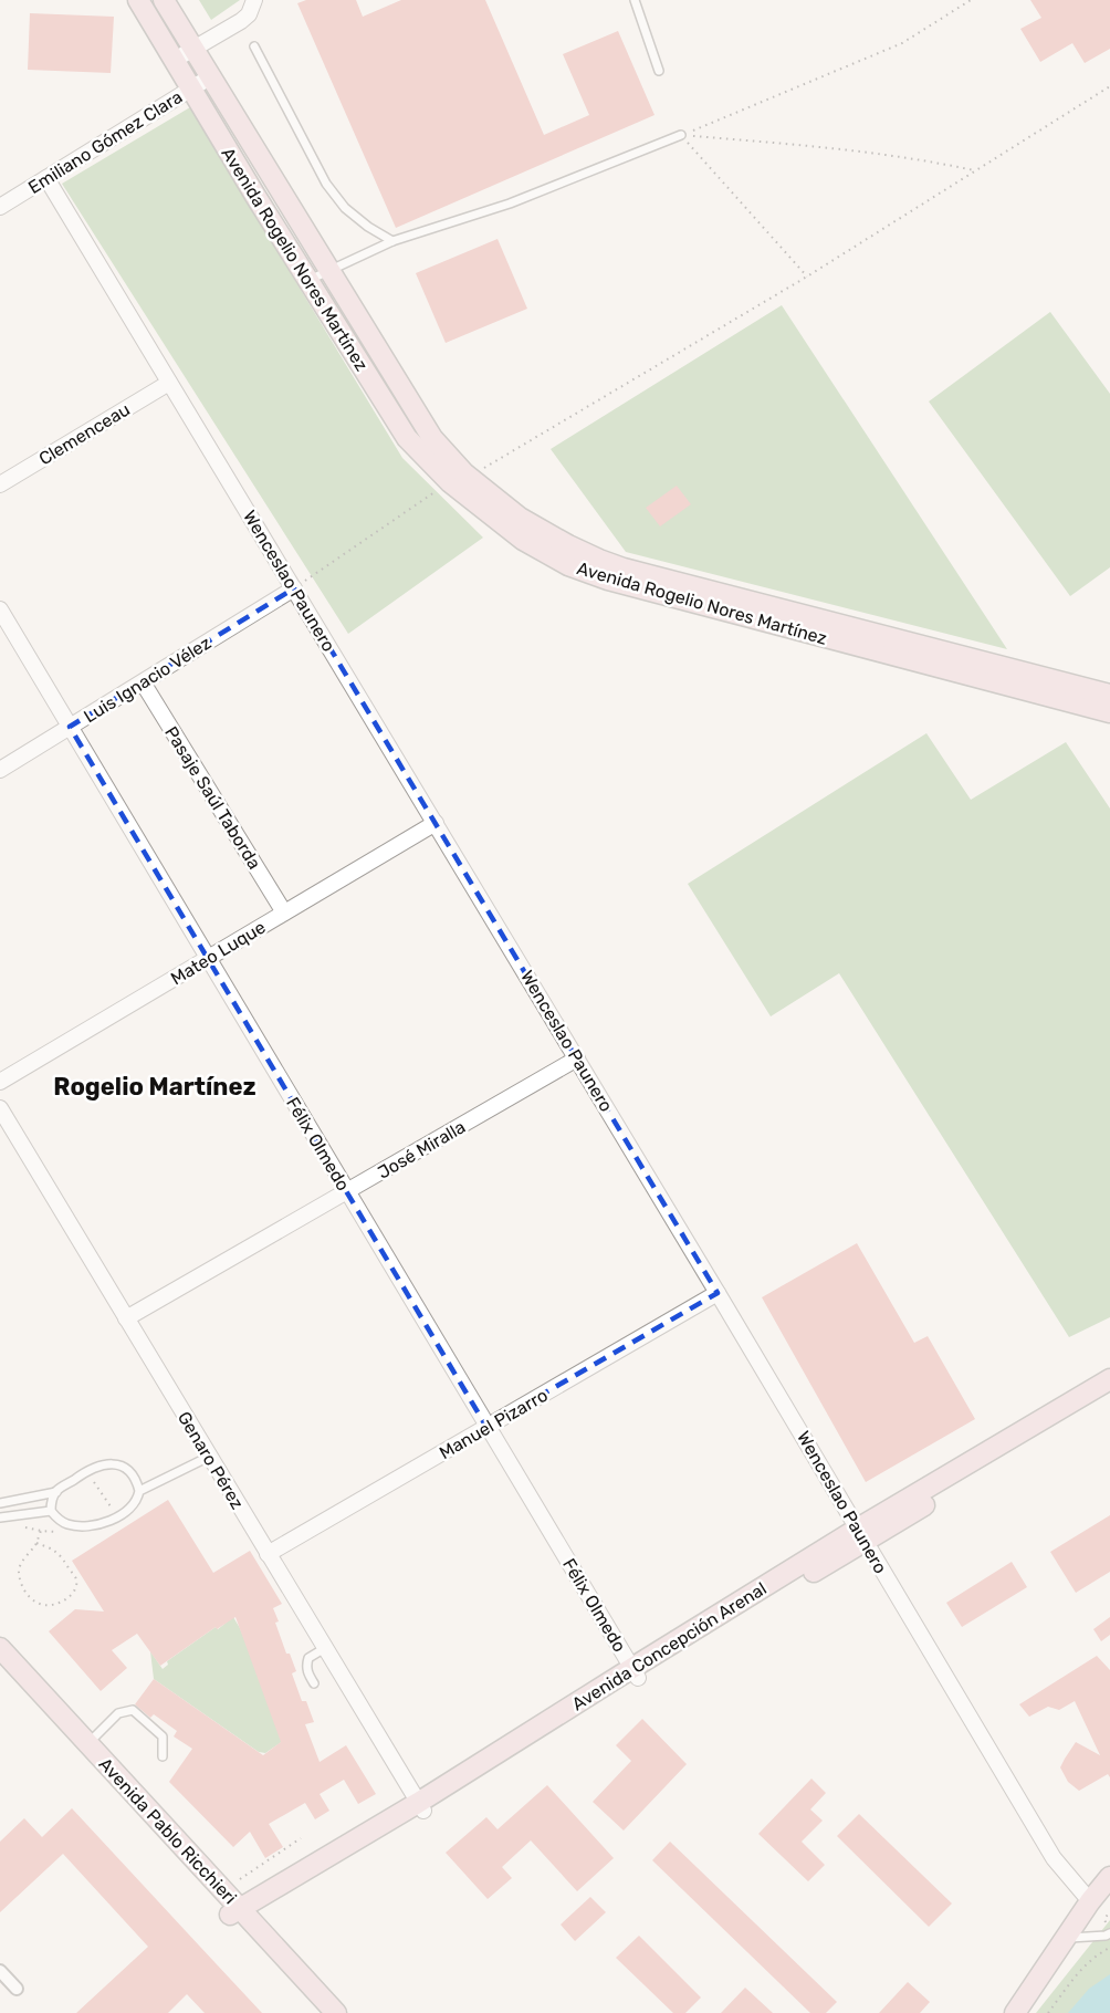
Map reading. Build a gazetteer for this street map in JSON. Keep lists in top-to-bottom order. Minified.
{"streets":{"main road":["Avenida Rogelio Nores Martínez","Avenida Concepción Arenal","Avenida Pablo Ricchieri"],"street":["Emiliano Gómez Clara","Clemenceau","Wenceslao Paunero","Luis Ignacio Vélez","Pasaje Saúl Taborda","Mateo Luque","Félix Olmedo","José Miralla","Manuel Pizarro","Genaro Pérez"]},"crossings":[["Emiliano Gómez Clara","Avenida Rogelio Nores Martínez"],["Emiliano Gómez Clara","Wenceslao Paunero"],["Clemenceau","Wenceslao Paunero"],["Wenceslao Paunero","Luis Ignacio Vélez"],["Wenceslao Paunero","Mateo Luque"],["Wenceslao Paunero","José Miralla"],["Wenceslao Paunero","Manuel Pizarro"],["Wenceslao Paunero","Avenida Concepción Arenal"],["Luis Ignacio Vélez","Pasaje Saúl Taborda"],["Luis Ignacio Vélez","Félix Olmedo"],["Pasaje Saúl Taborda","Mateo Luque"],["Mateo Luque","Félix Olmedo"],["Félix Olmedo","José Miralla"],["Félix Olmedo","Manuel Pizarro"],["Félix Olmedo","Avenida Concepción Arenal"],["José Miralla","Genaro Pérez"],["Manuel Pizarro","Genaro Pérez"],["Genaro Pérez","Avenida Concepción Arenal"],["Avenida Concepción Arenal","Avenida Pablo Ricchieri"]],"districts":["Rogelio Martínez"]}
